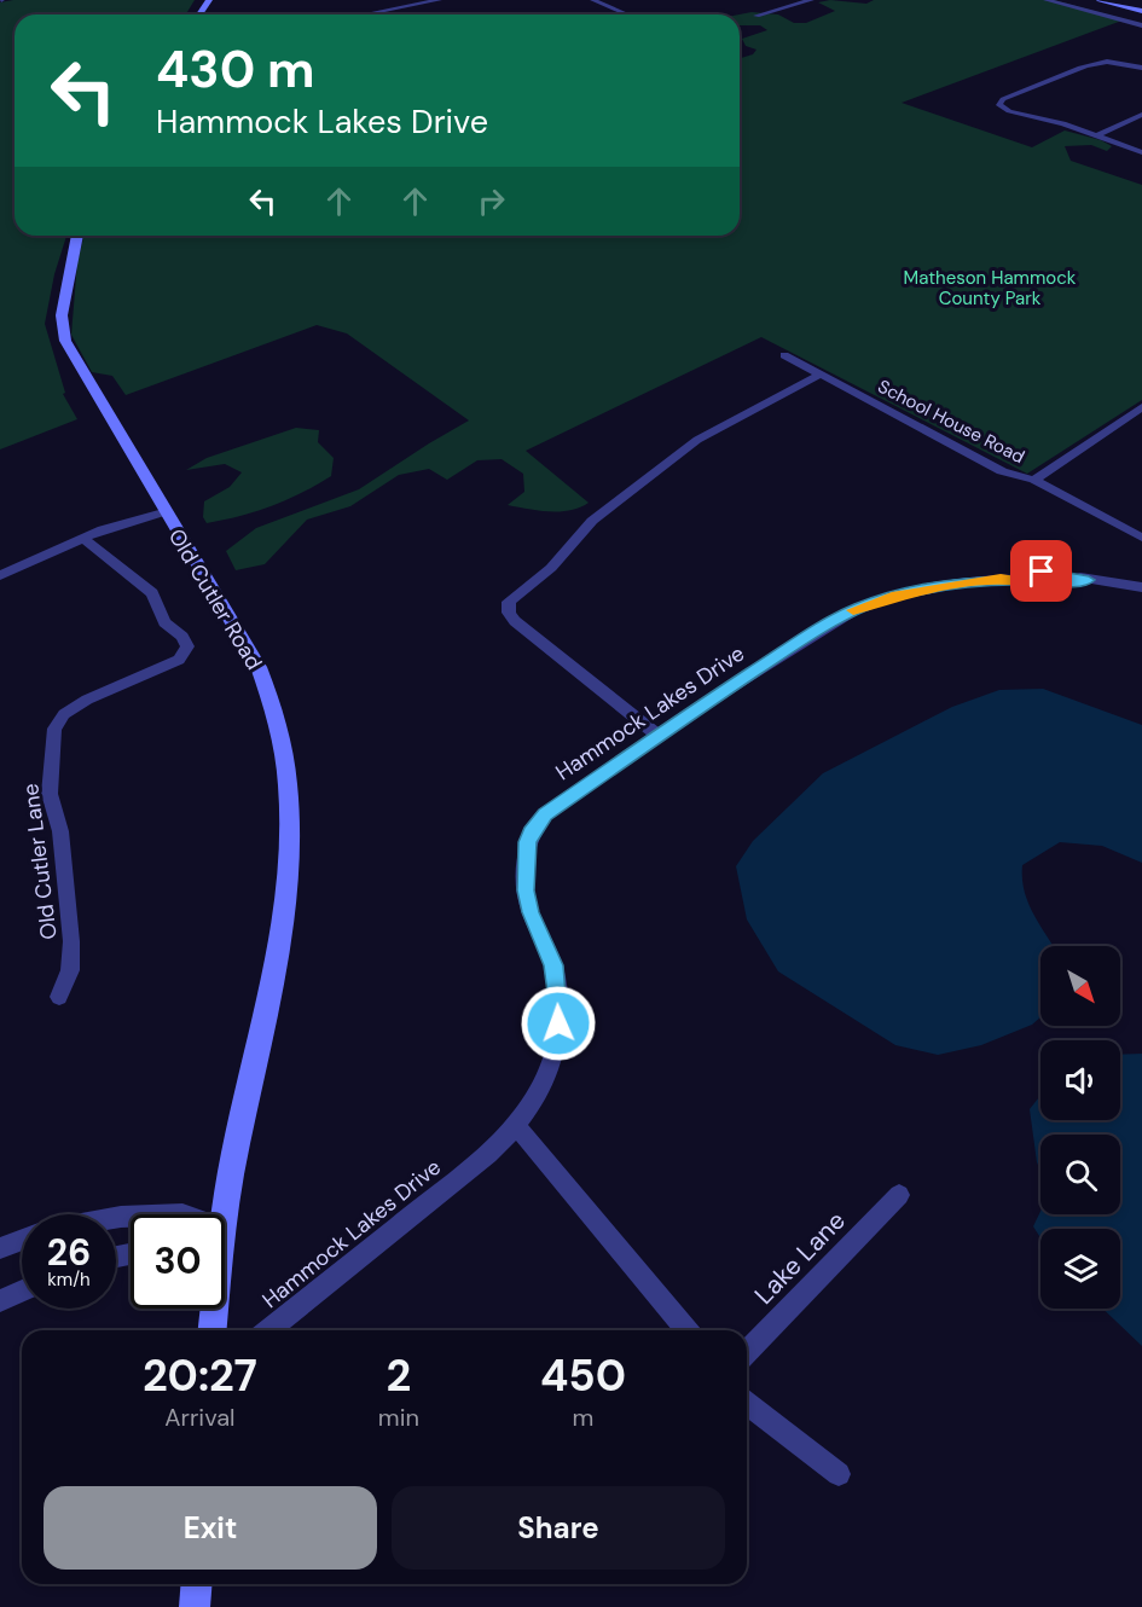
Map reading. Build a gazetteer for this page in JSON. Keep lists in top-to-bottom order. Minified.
{"streets":{"main road":["Old Cutler Road"],"street":["School House Road","Hammock Lakes Drive","Old Cutler Lane","Lake Lane"]},"parks":["Matheson Hammock County Park"],"north":"bottom right","page":{"turn":["430 m","Hammock Lakes Drive"],"speed":"26 km/h","limit":"30","eta":["20:27","Arrival","2","min","450","m"],"buttons":["Exit","Share"]}}
